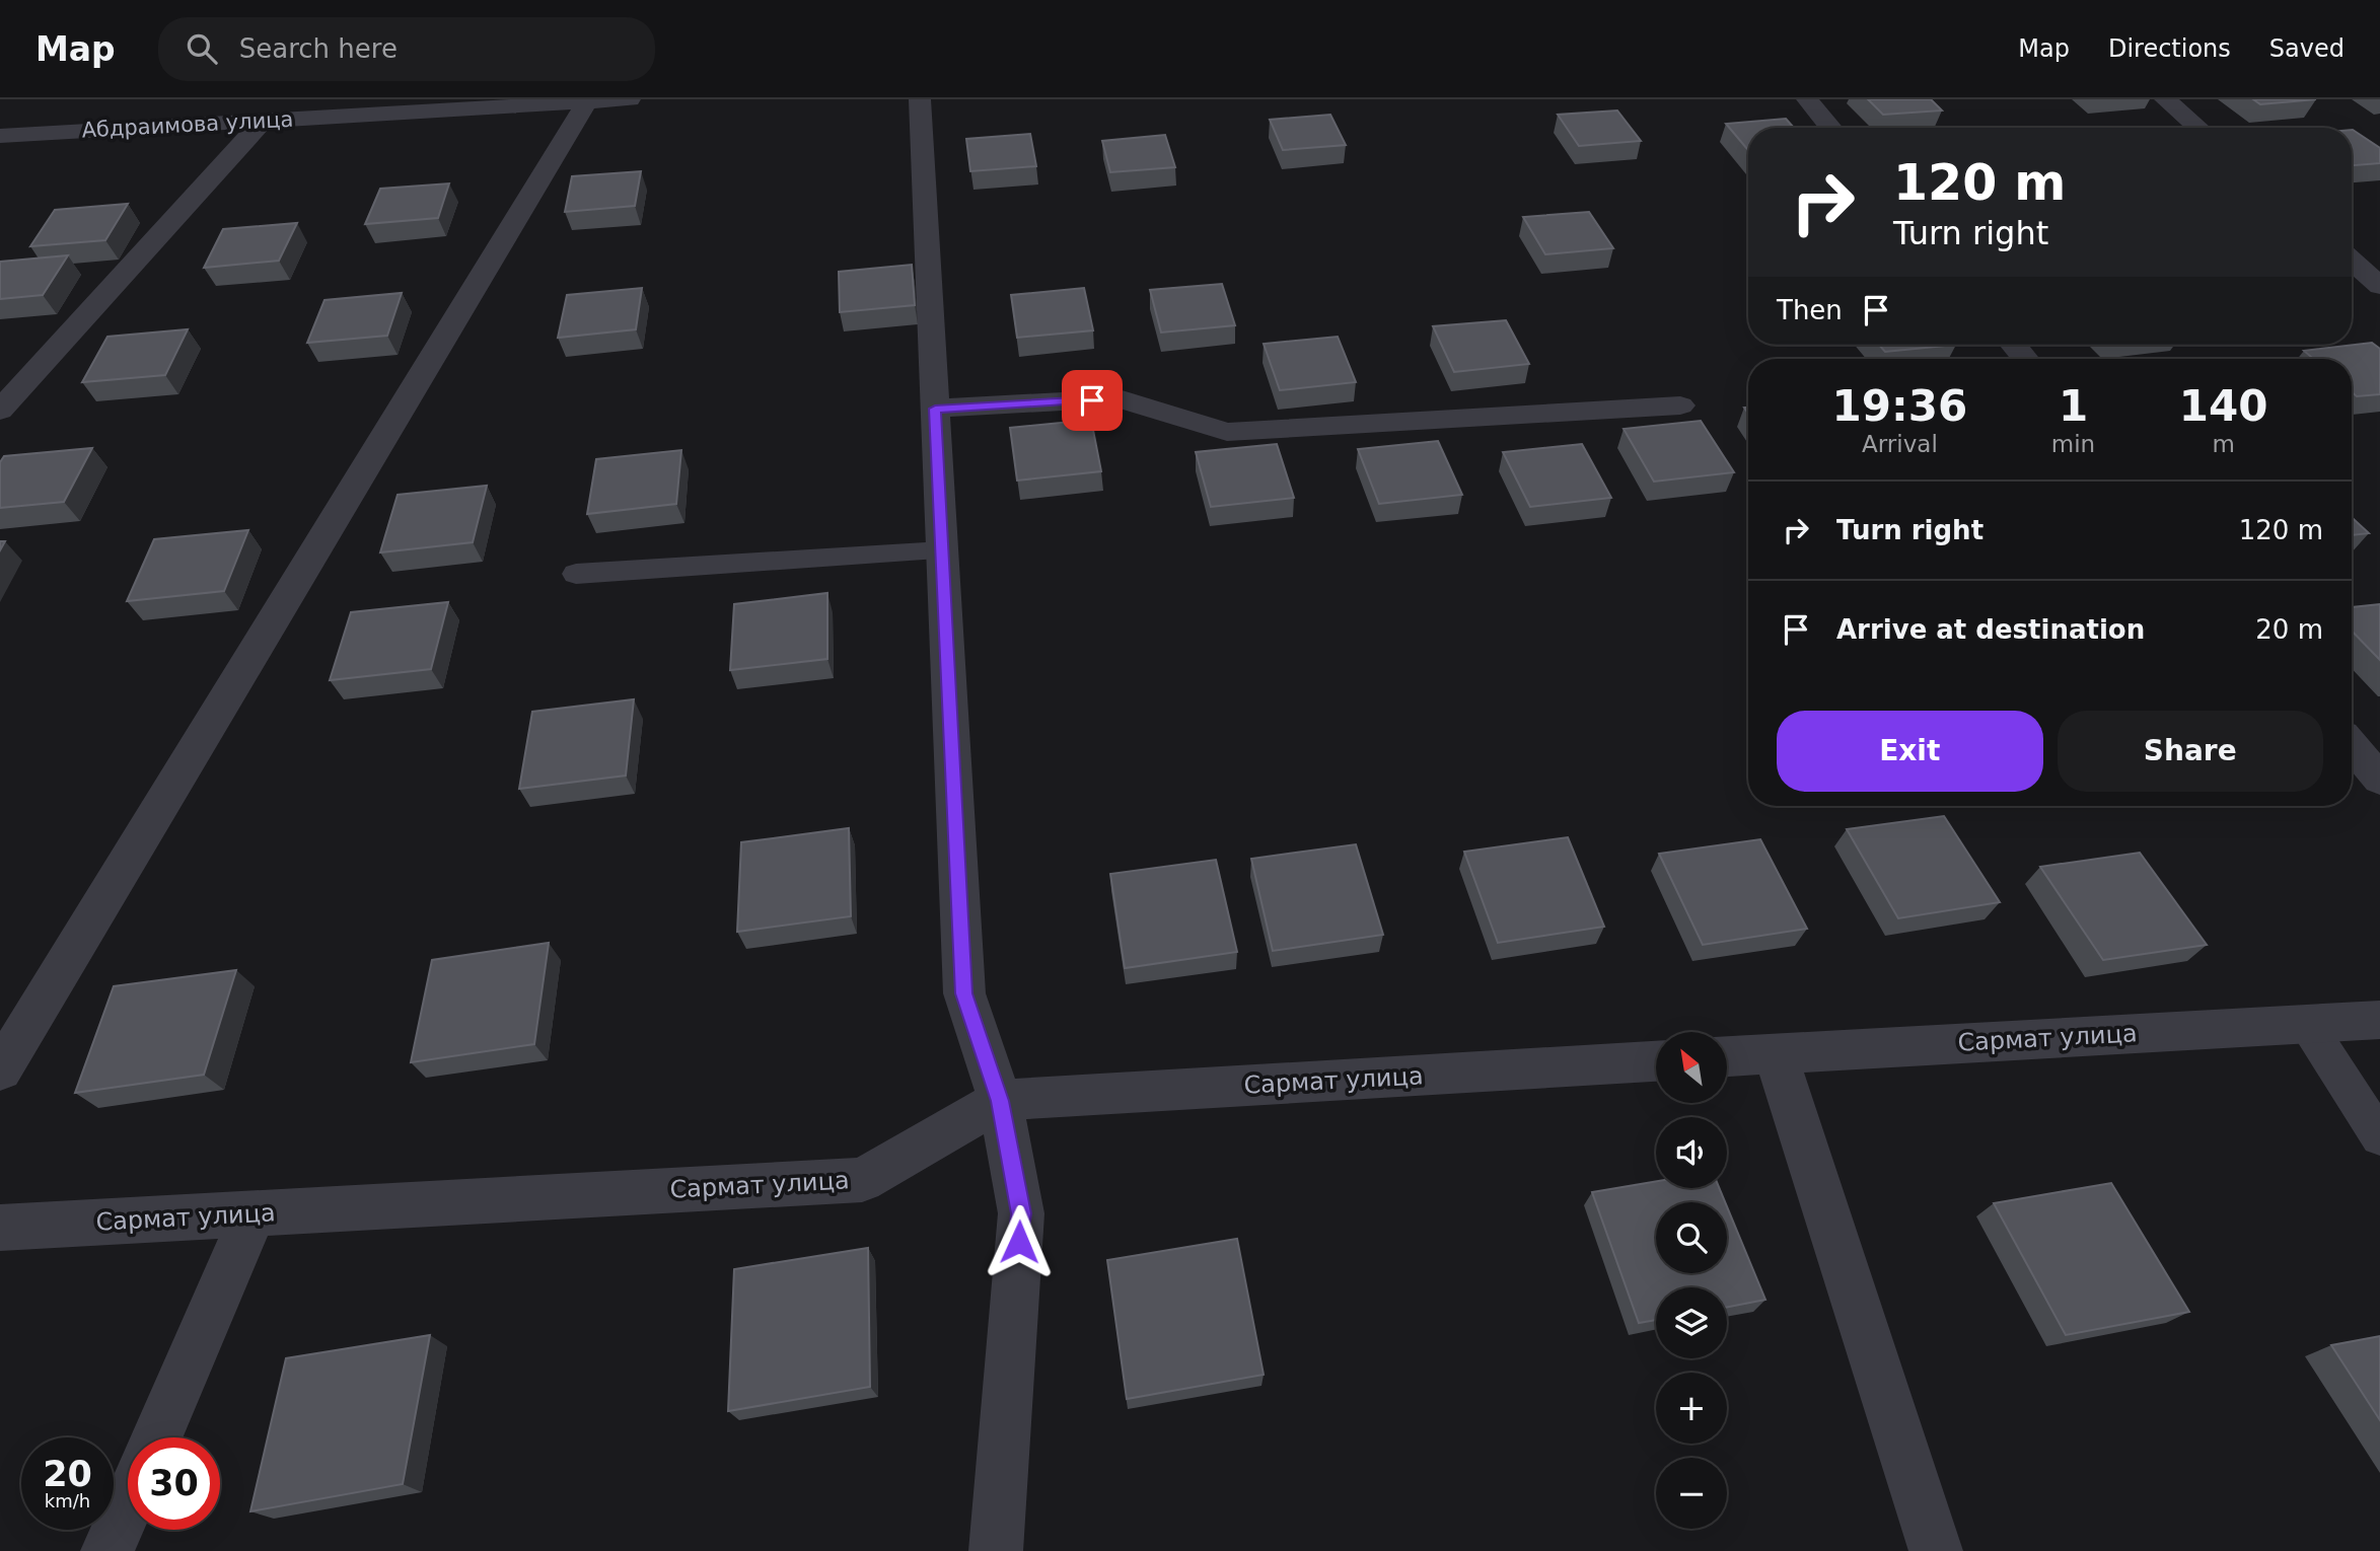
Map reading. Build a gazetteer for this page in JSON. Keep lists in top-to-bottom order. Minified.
{"streets":{"street":["Абдраимова улица","Сармат улица"]},"north":"top left","page":{"header":"Map","search":"Search here","nav":["Map","Directions","Saved"],"turn":["120 m","Turn right"],"then":"Then","eta":["19:36","Arrival","1","min","140","m"],"list":[{"name":"Turn right","value":"120 m"},{"name":"Arrive at destination","value":"20 m"}],"buttons":["Exit","Share"],"map_buttons":["+","−"],"speed":"20 km/h","limit":"30"}}
